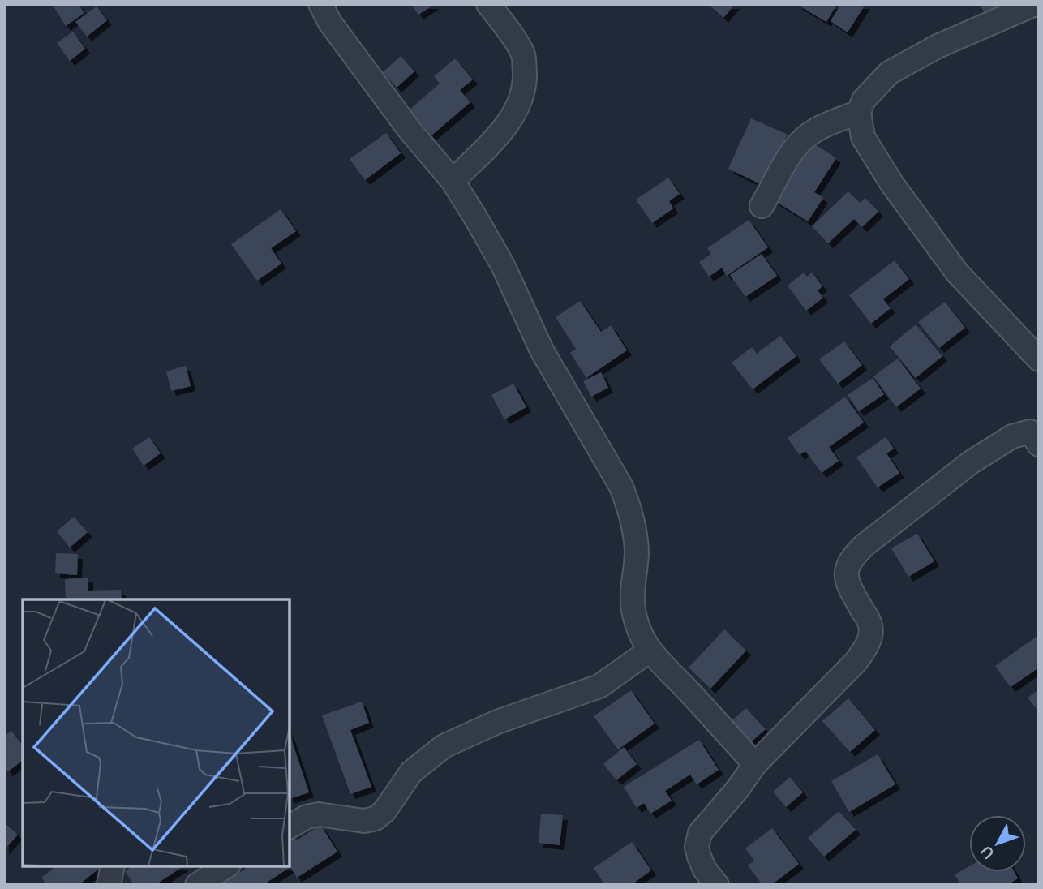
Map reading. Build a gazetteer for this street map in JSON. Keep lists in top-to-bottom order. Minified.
{"north":"bottom left"}
